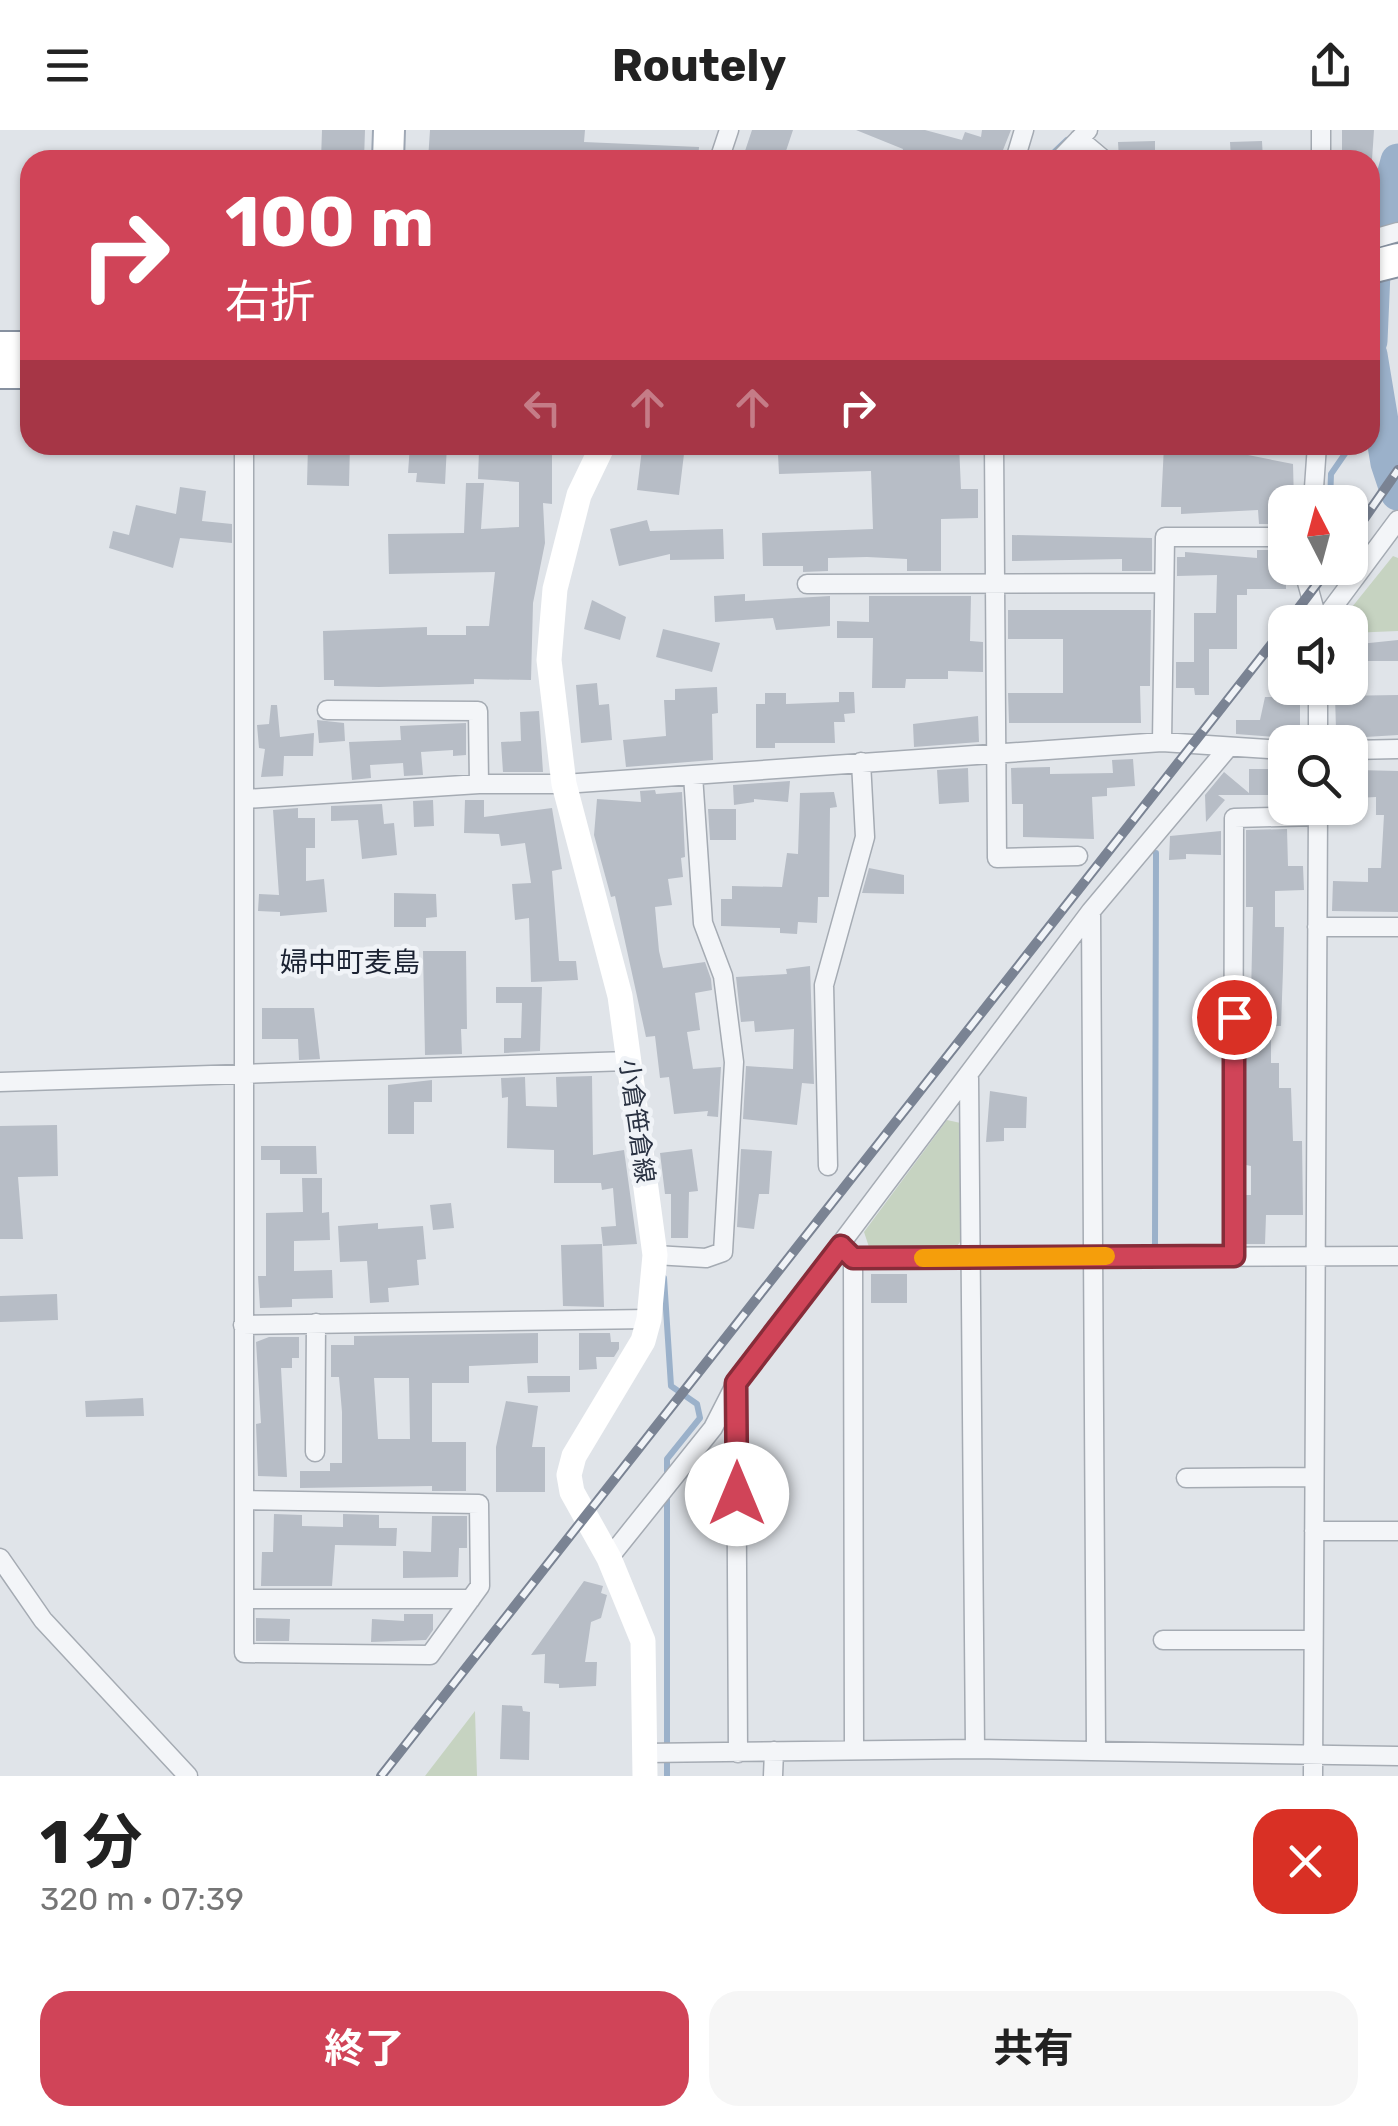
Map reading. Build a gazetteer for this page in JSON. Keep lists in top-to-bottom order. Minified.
{"streets":{"main road":["小倉笹倉線"]},"districts":["婦中町麦島"],"north":"top","page":{"header":"Routely","turn":["100 m","右折"],"heading":["1 分","320 m · 07:39"],"buttons":["終了","共有"]}}
